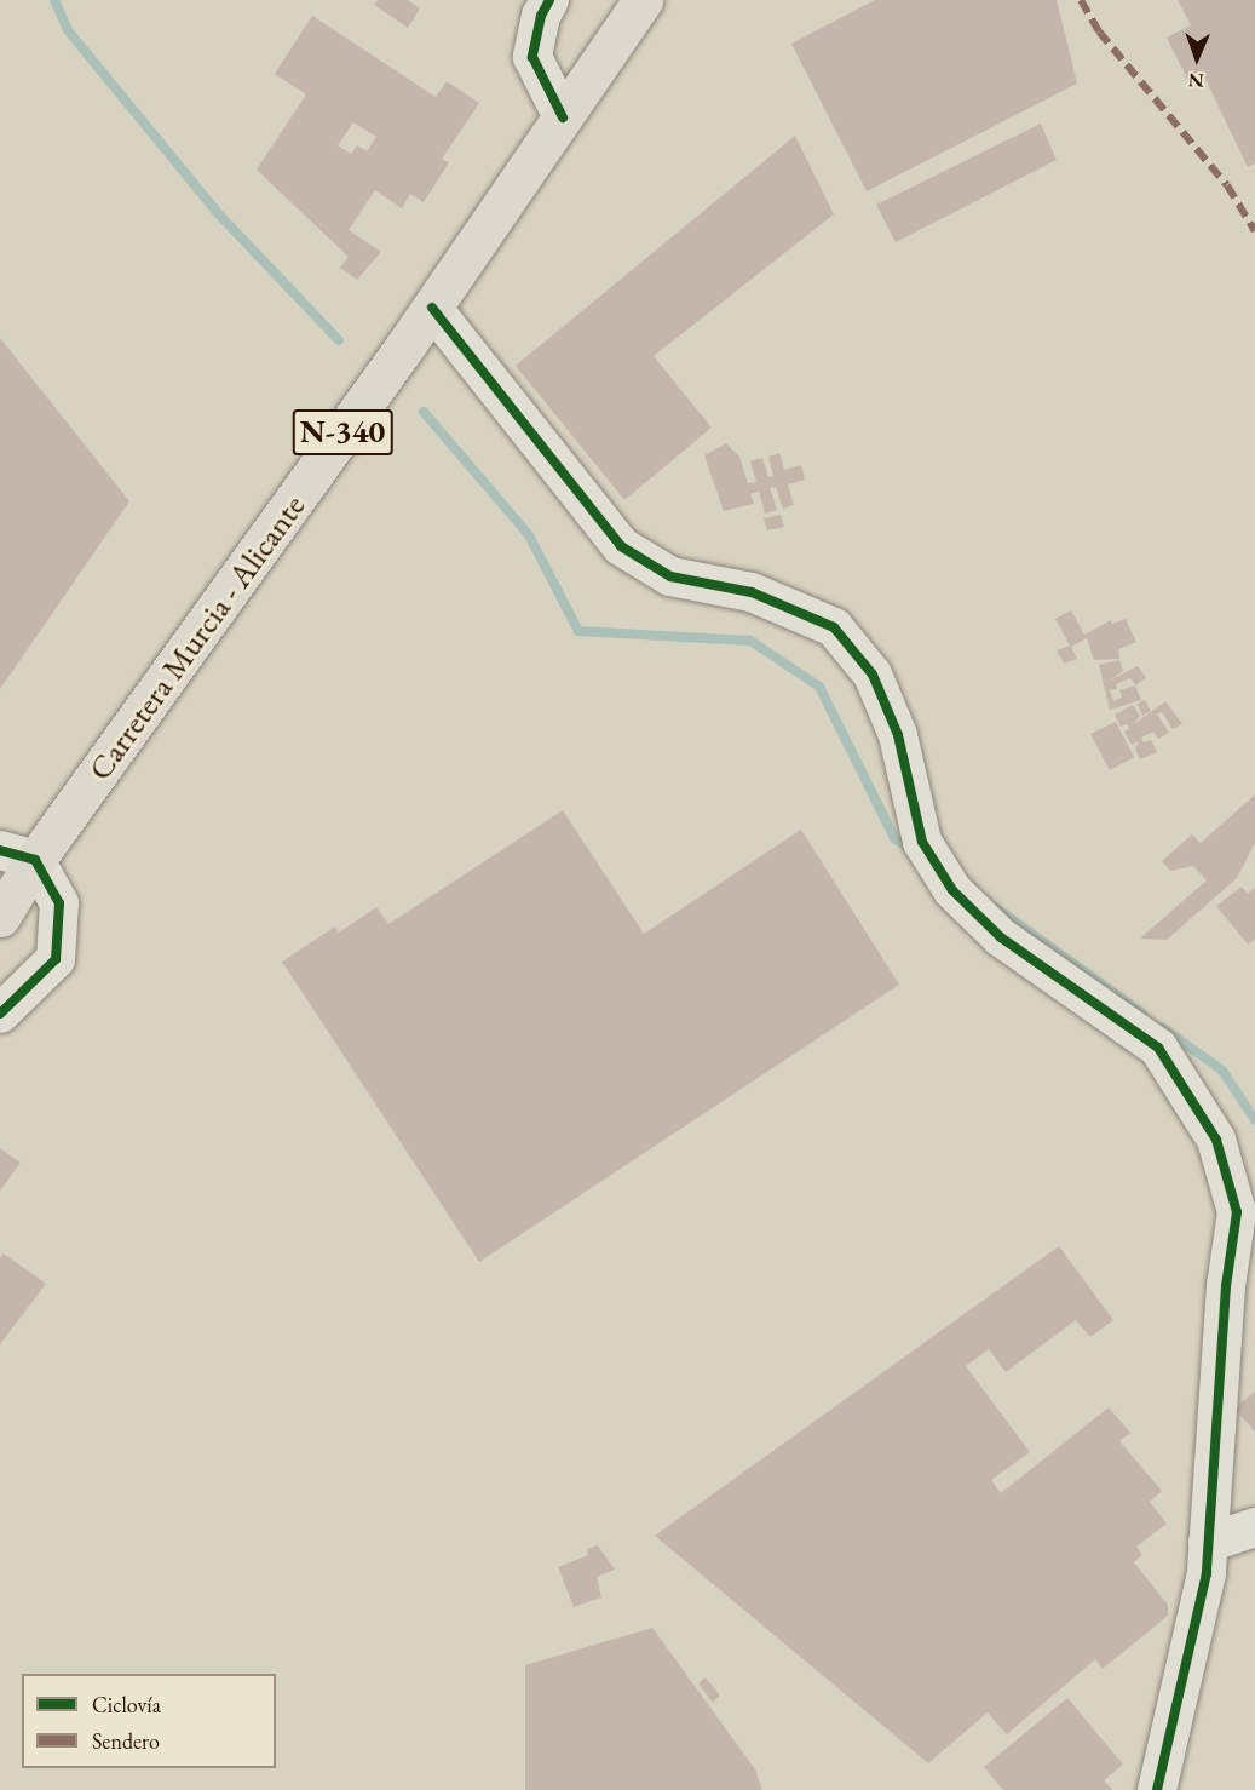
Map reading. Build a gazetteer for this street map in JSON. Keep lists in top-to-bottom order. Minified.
{"streets":{"highway":["N-340","Carretera Murcia - Alicante"]},"legend":["Ciclovía","Sendero"],"north":"bottom"}
